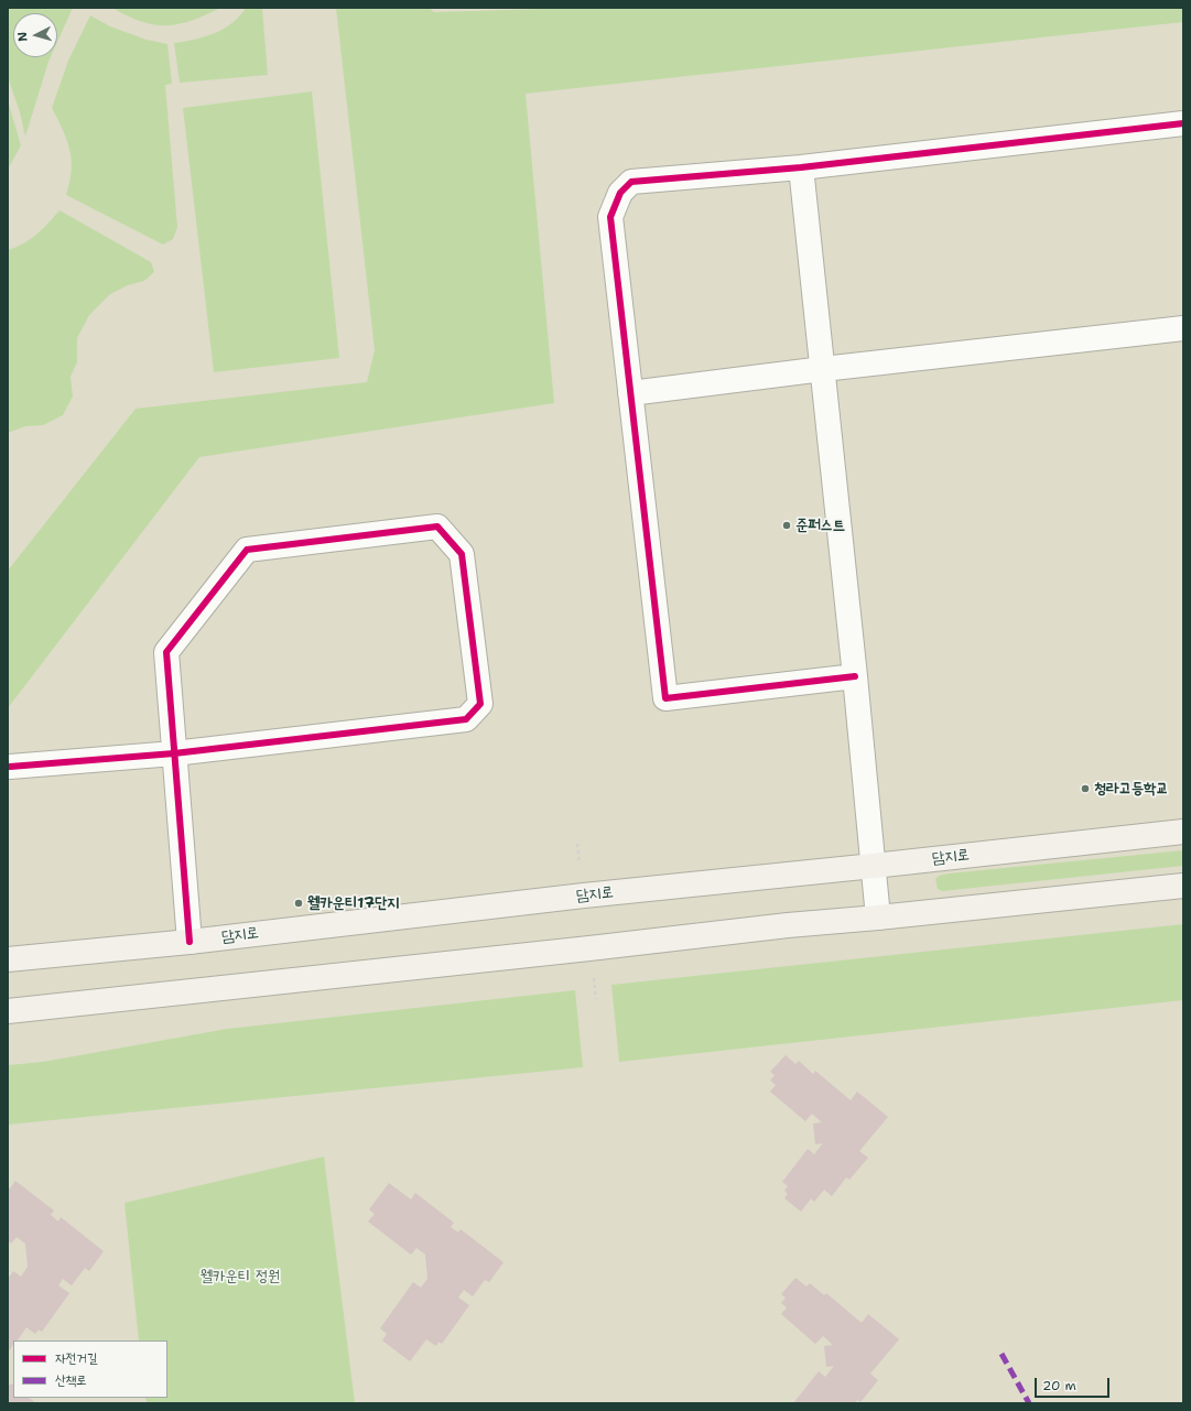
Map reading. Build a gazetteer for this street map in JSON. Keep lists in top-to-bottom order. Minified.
{"streets":{"street":["담지로"]},"parks":["웰카운티 정원"],"places":["준퍼스트","청라고등학교","웰카운티17단지"],"legend":["자전거길","산책로"],"scale_bar":"20 m","north":"left"}
